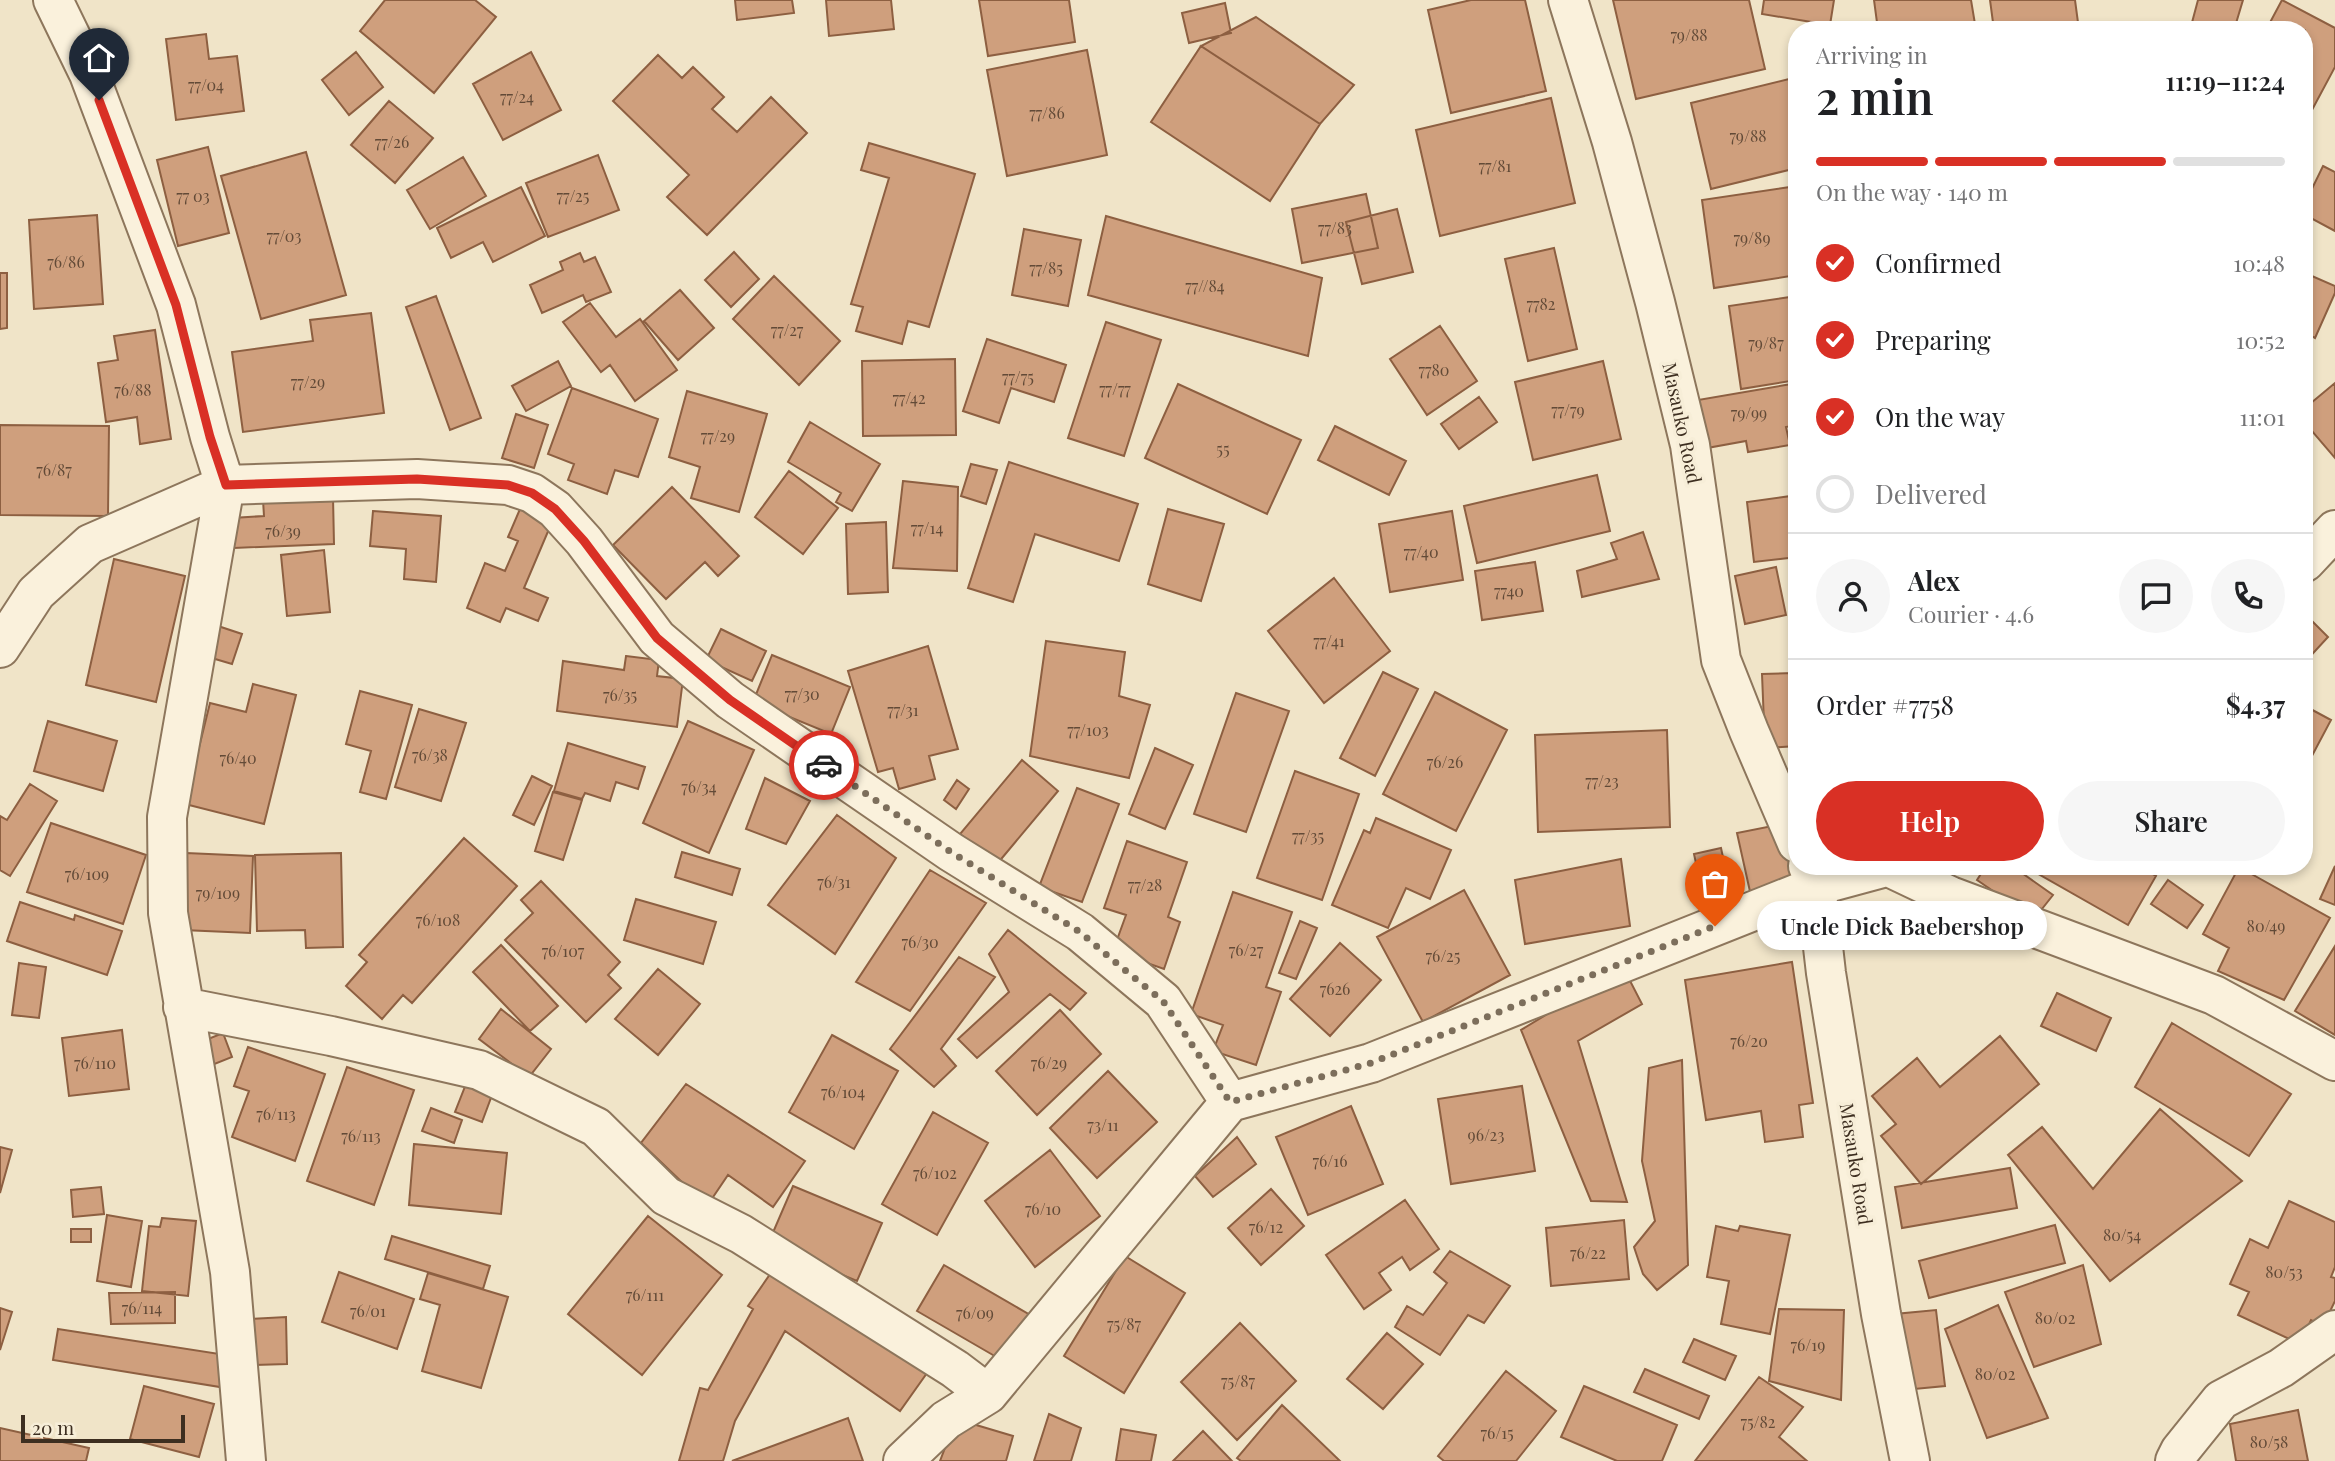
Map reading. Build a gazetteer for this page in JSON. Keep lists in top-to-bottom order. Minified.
{"streets":{"street":["Masauko Road"]},"places":["Uncle Dick Baebershop"],"house_numbers":["79/88","77/04","77/24","77/86","79/88","77/26","77/81","77 03","77/25","77/83","77/03","79/89","76/86","77/85","77//84","7782","77/27","79/87","7780","77/75","77/29","77/77","76/88","77/42","77/79","79/99","77/29","55","76/87","77/14","76/39","77/40","7740","77/41","77/30","76/35","77/31","77/103","76/38","76/40","76/26","77/23","76/34","77/35","76/109","76/31","77/28","79/109","76/108","80/49","76/30","76/27","76/107","76/25","7626","76/20","76/110","76/29","76/104","76/113","73/11","96/23","76/113","76/16","76/102","76/10","76/12","80/54","76/22","80/53","76/111","76/114","76/01","76/09","80/02","75/87","76/19","80/02","75/87","75/82","76/15","80/58"],"scale_bar":"20 m","page":{"heading":["2 min","Arriving in","11:19–11:24"],"panel":["Alex","Courier · 4.6","Order #7758","$4.37"],"bar":"On the way · 140 m","list":[["Confirmed","10:48"],["Preparing","10:52"],["On the way","11:01"],"Delivered"],"buttons":["Help","Share"],"bubble":"Uncle Dick Baebershop","scale":"20 m"}}
